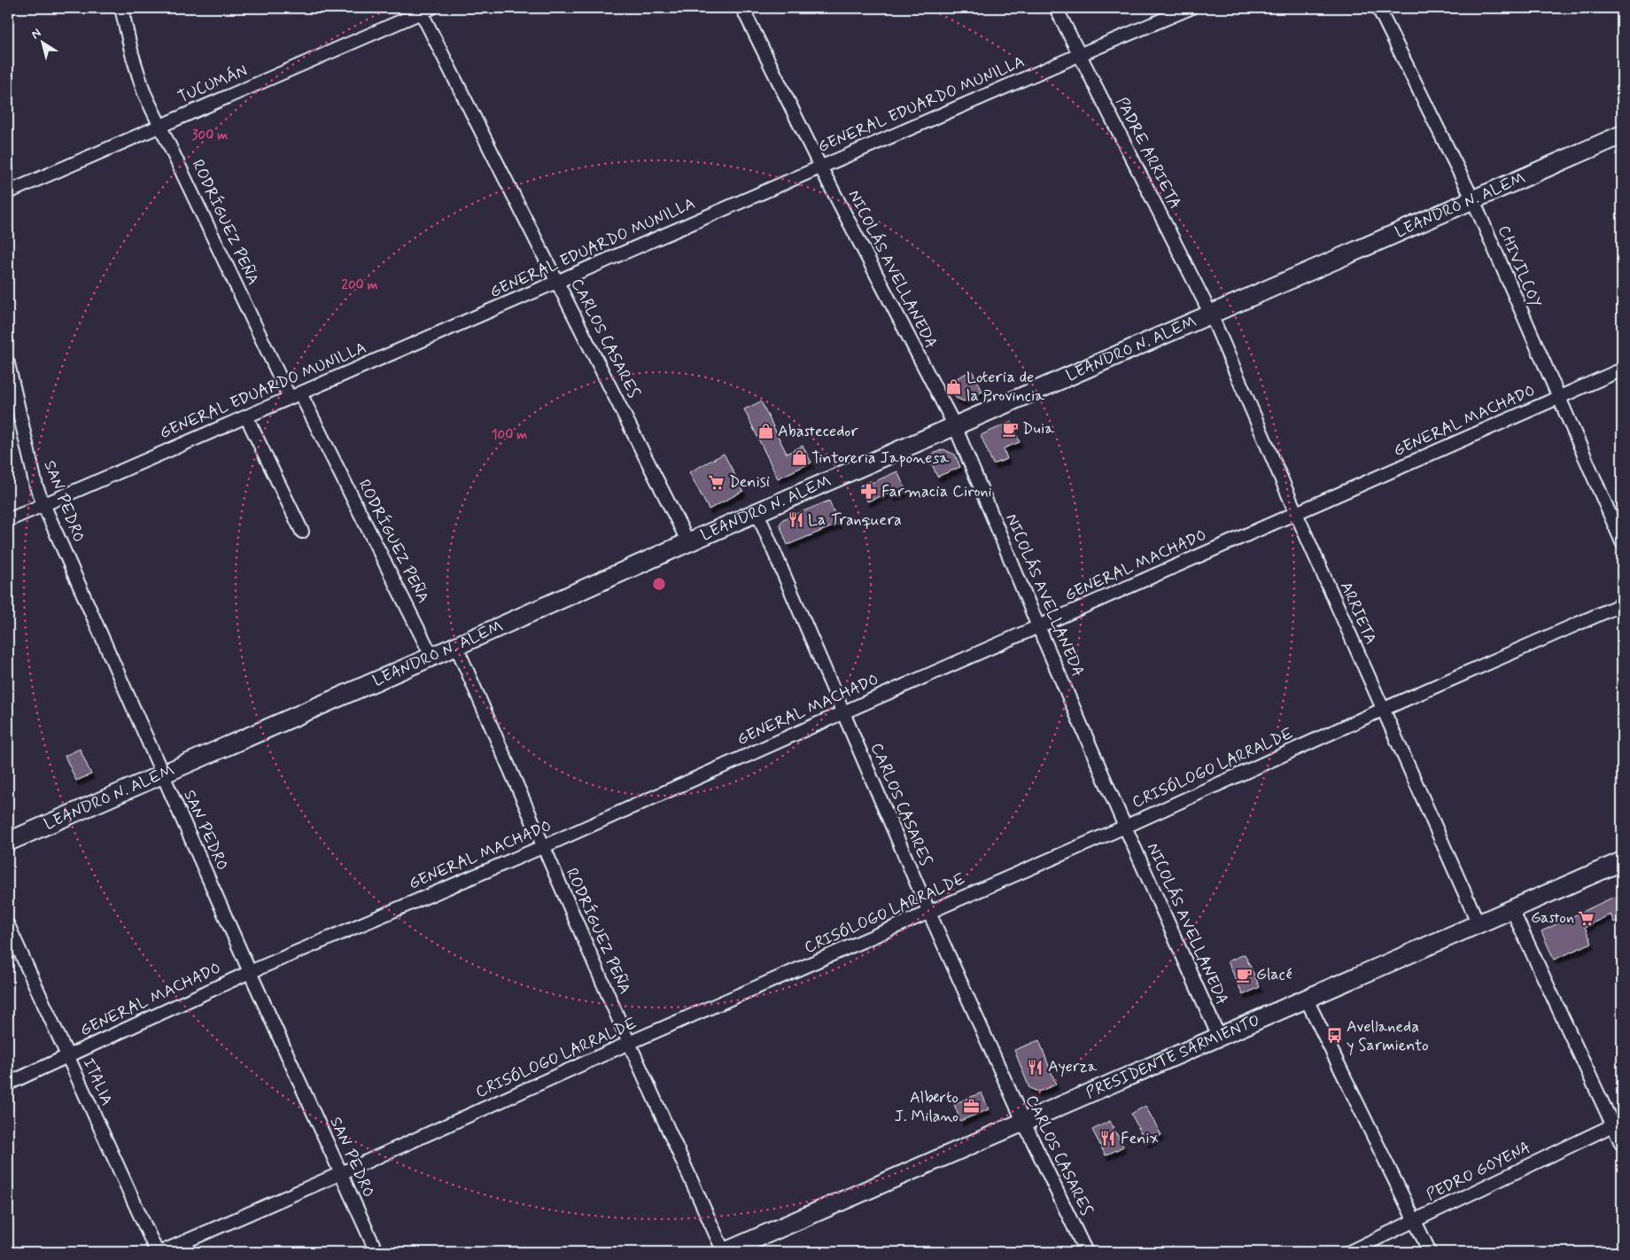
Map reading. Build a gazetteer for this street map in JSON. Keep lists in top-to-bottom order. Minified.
{"streets":{"street":["TUCUMÁN","GENERAL EDUARDO MUNILLA","PADRE ARRIETA","LEANDRO N. ALEM","RODRÍGUEZ PEÑA","CHIVILCOY","NICOLÁS AVELLANEDA","CARLOS CASARES","GENERAL MACHADO","SAN PEDRO","ARRIETA","CRISÓLOGO LARRALDE","PRESIDENTE SARMIENTO","ITALIA","PEDRO GOYENA"]},"crossings":[["TUCUMÁN","RODRÍGUEZ PEÑA"],["TUCUMÁN","CARLOS CASARES"],["GENERAL EDUARDO MUNILLA","PADRE ARRIETA"],["GENERAL EDUARDO MUNILLA","RODRÍGUEZ PEÑA"],["GENERAL EDUARDO MUNILLA","NICOLÁS AVELLANEDA"],["GENERAL EDUARDO MUNILLA","CARLOS CASARES"],["GENERAL EDUARDO MUNILLA","SAN PEDRO"],["PADRE ARRIETA","LEANDRO N. ALEM"],["PADRE ARRIETA","ARRIETA"],["LEANDRO N. ALEM","RODRÍGUEZ PEÑA"],["LEANDRO N. ALEM","CHIVILCOY"],["LEANDRO N. ALEM","NICOLÁS AVELLANEDA"],["LEANDRO N. ALEM","CARLOS CASARES"],["LEANDRO N. ALEM","SAN PEDRO"],["LEANDRO N. ALEM","ARRIETA"],["RODRÍGUEZ PEÑA","GENERAL MACHADO"],["RODRÍGUEZ PEÑA","CRISÓLOGO LARRALDE"],["RODRÍGUEZ PEÑA","PRESIDENTE SARMIENTO"],["CHIVILCOY","GENERAL MACHADO"],["NICOLÁS AVELLANEDA","GENERAL MACHADO"],["NICOLÁS AVELLANEDA","CRISÓLOGO LARRALDE"],["NICOLÁS AVELLANEDA","PRESIDENTE SARMIENTO"],["CARLOS CASARES","GENERAL MACHADO"],["CARLOS CASARES","CRISÓLOGO LARRALDE"],["CARLOS CASARES","PRESIDENTE SARMIENTO"],["GENERAL MACHADO","SAN PEDRO"],["GENERAL MACHADO","ARRIETA"],["GENERAL MACHADO","ITALIA"],["SAN PEDRO","CRISÓLOGO LARRALDE"],["ARRIETA","CRISÓLOGO LARRALDE"],["ARRIETA","PRESIDENTE SARMIENTO"]],"places":{"shop":["Loteria de la Provincia","Abastecedor","Tintoreria Japonesa"],"cafe":["Duia","Glacé"],"supermarket":["Denisi","Gaston"],"pharmacy":["Farmacia Cironi"],"restaurant":["La Tranquera","Ayerza","Fenix"],"bus stop":["Avellaneda y Sarmiento"],"office":["Alberto J. Milano"]},"north":"top left","rings":["300 m","200 m","100 m"]}
